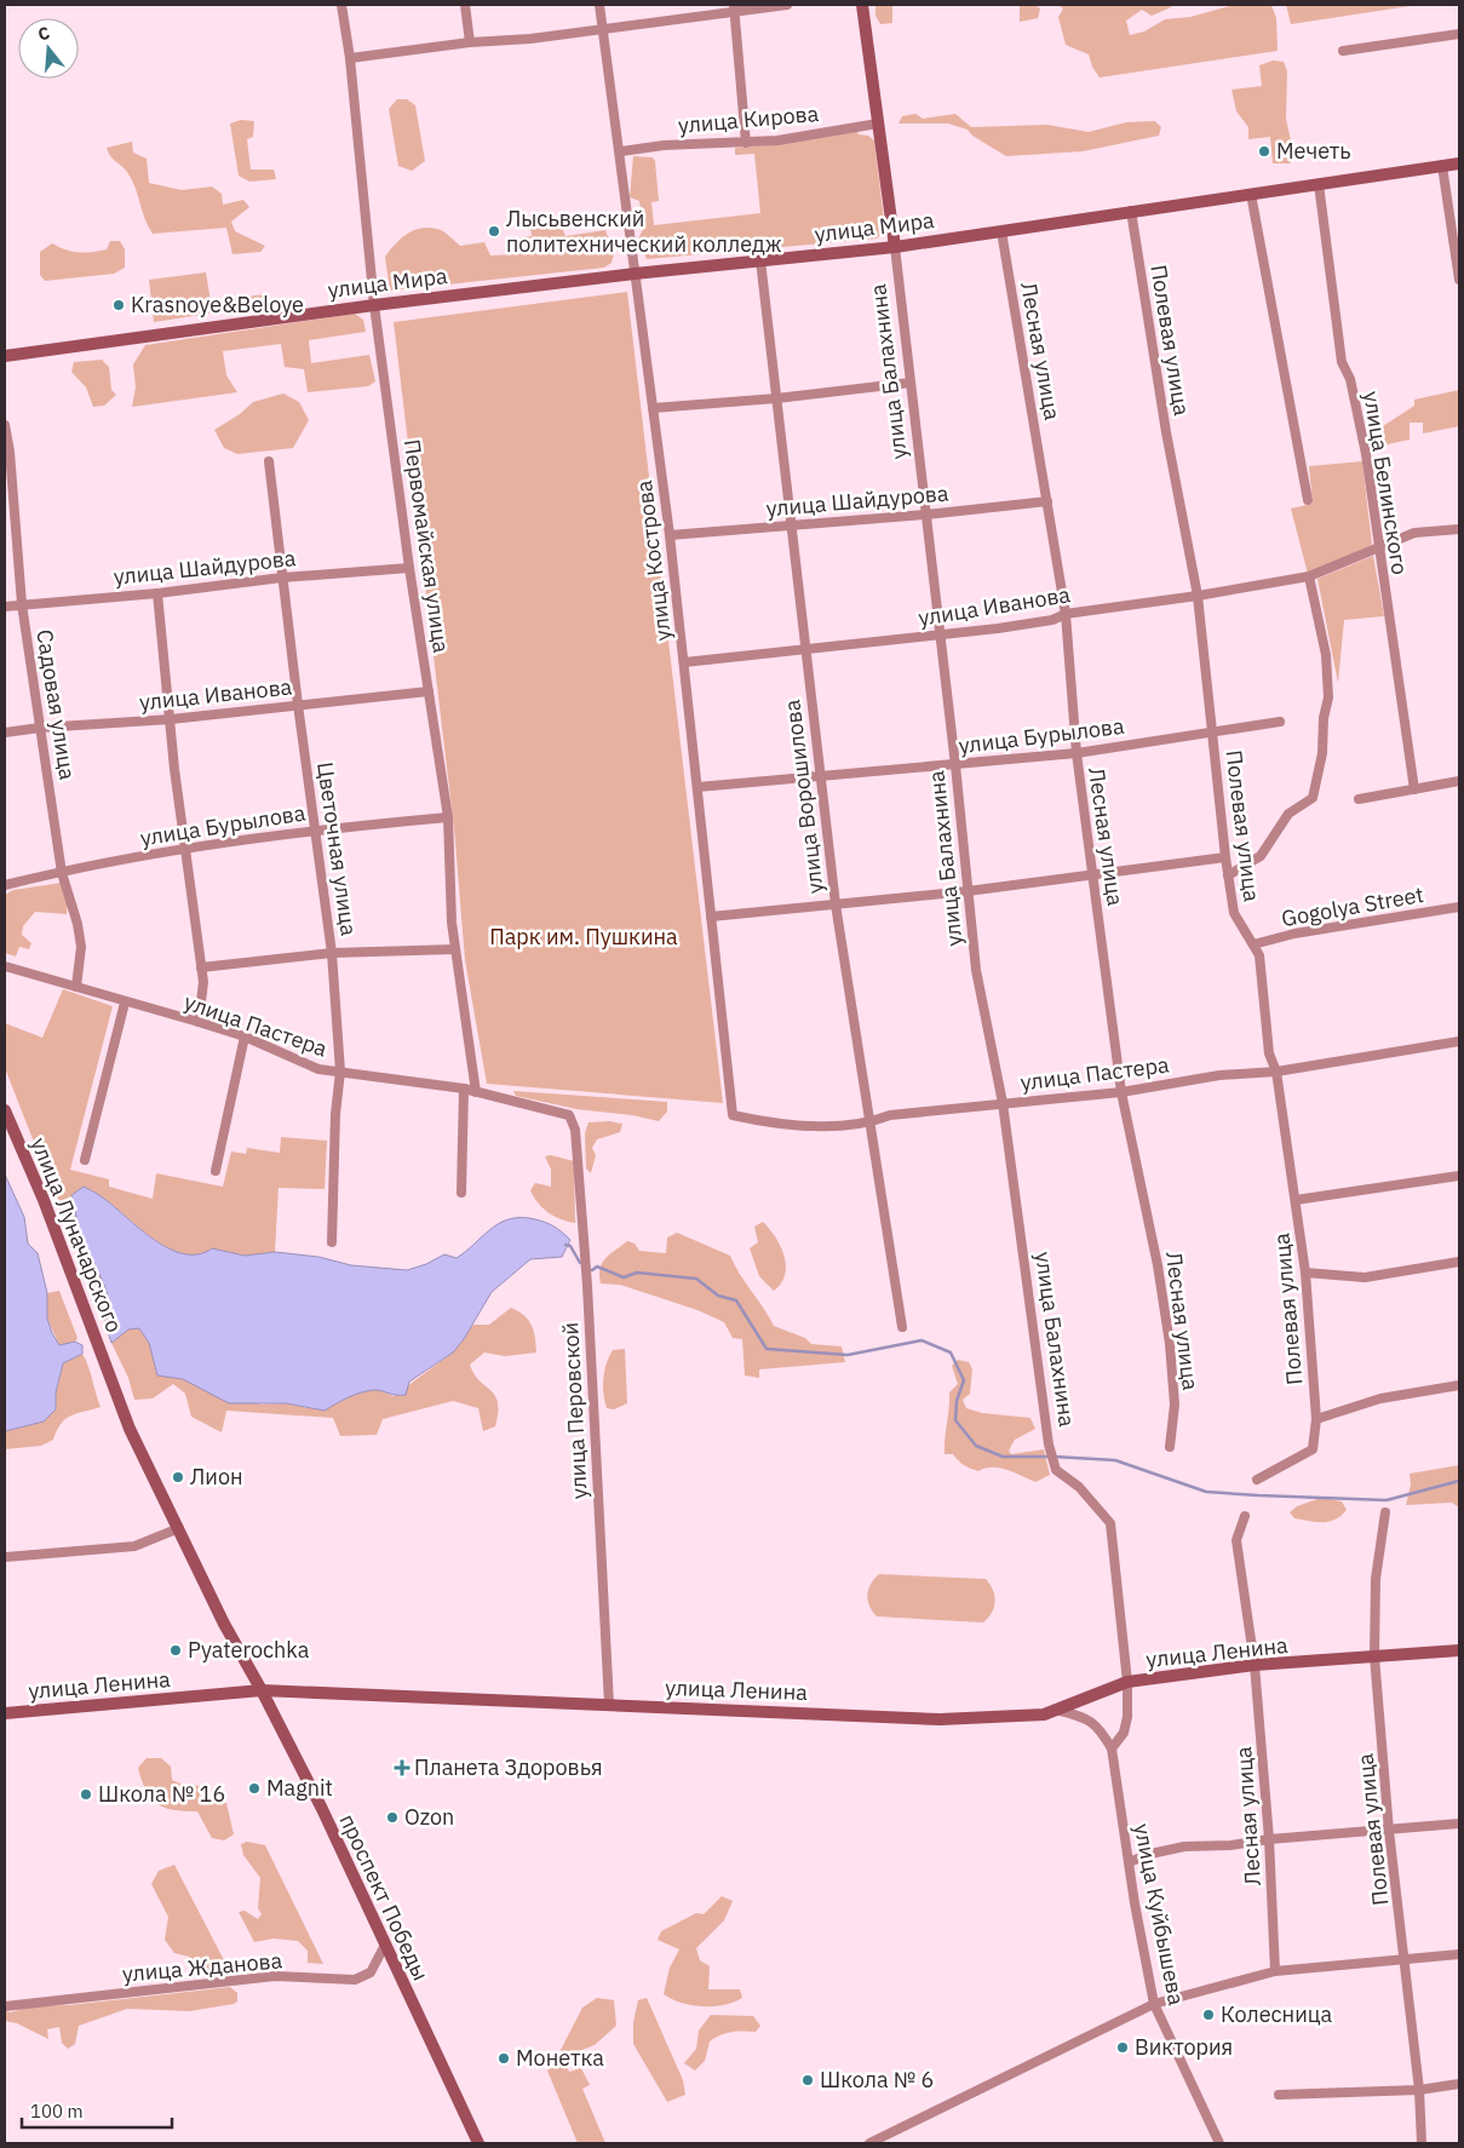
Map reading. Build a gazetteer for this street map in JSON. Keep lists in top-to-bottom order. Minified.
{"streets":{"street":["улица Кирова","улица Мира","Полевая улица","Лесная улица","улица Балахнина","улица Белинского","улица Шайдурова","Первомайская улица","улица Кострова","улица Иванова","Садовая улица","улица Бурылова","улица Ворошилова","Цветочная улица","Gogolya Street","улица Пастера","улица Луначарского","улица Перовской","улица Ленина","проспект Победы","улица Куйбышева","улица Жданова"]},"crossings":[["улица Кирова","улица Балахнина"],["улица Кирова","улица Кострова"],["улица Мира","Полевая улица"],["улица Мира","Лесная улица"],["улица Мира","улица Балахнина"],["улица Мира","улица Белинского"],["улица Мира","Первомайская улица"],["улица Мира","улица Кострова"],["улица Мира","улица Ворошилова"],["Полевая улица","улица Иванова"],["Полевая улица","улица Бурылова"],["Полевая улица","Gogolya Street"],["Полевая улица","улица Пастера"],["Полевая улица","улица Ленина"],["Лесная улица","улица Шайдурова"],["Лесная улица","улица Иванова"],["Лесная улица","улица Бурылова"],["Лесная улица","улица Пастера"],["Лесная улица","улица Ленина"],["улица Балахнина","улица Шайдурова"],["улица Балахнина","улица Иванова"],["улица Балахнина","улица Бурылова"],["улица Балахнина","улица Пастера"],["улица Балахнина","улица Ленина"],["улица Балахнина","улица Куйбышева"],["улица Белинского","улица Иванова"],["улица Шайдурова","Первомайская улица"],["улица Шайдурова","улица Кострова"],["улица Шайдурова","Садовая улица"],["улица Шайдурова","улица Ворошилова"],["улица Шайдурова","Цветочная улица"],["Первомайская улица","улица Иванова"],["Первомайская улица","улица Бурылова"],["Первомайская улица","улица Пастера"],["улица Кострова","улица Иванова"],["улица Кострова","улица Бурылова"],["улица Кострова","улица Пастера"],["улица Иванова","Садовая улица"],["улица Иванова","улица Ворошилова"],["улица Иванова","Цветочная улица"],["Садовая улица","улица Бурылова"],["Садовая улица","улица Пастера"],["улица Бурылова","улица Ворошилова"],["улица Бурылова","Цветочная улица"],["улица Ворошилова","улица Пастера"],["Цветочная улица","улица Пастера"],["улица Пастера","улица Перовской"],["улица Луначарского","проспект Победы"],["улица Перовской","улица Ленина"],["улица Ленина","проспект Победы"],["улица Ленина","улица Куйбышева"],["проспект Победы","улица Жданова"]],"parks":["Парк им. Пушкина"],"places":{"other":["Мечеть","Лысьвенский политехнический колледж","Krasnoye&Beloye","Лион","Pyaterochka","Magnit","Школа № 16","Ozon","Колесница","Виктория","Монетка","Школа № 6"],"health":["Планета Здоровья"]},"scale_bar":"100 m","north":"top"}
